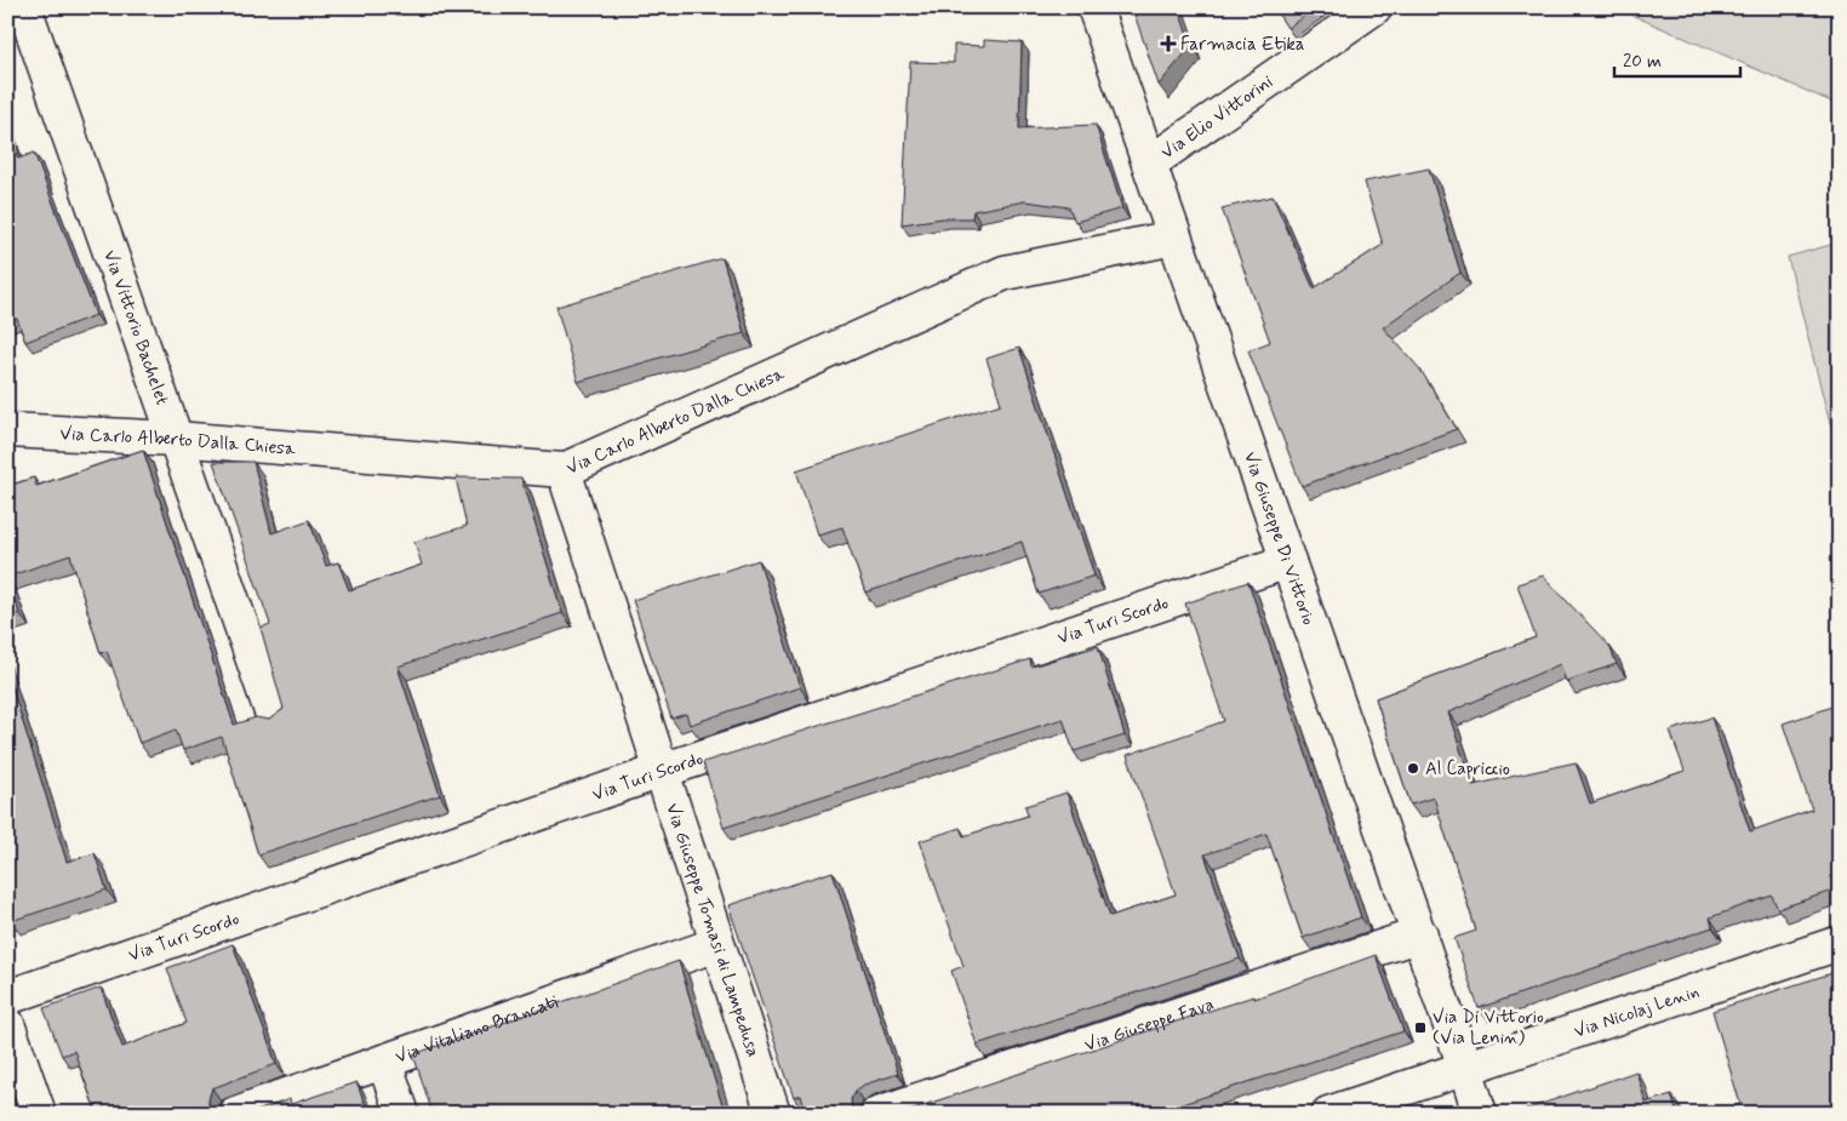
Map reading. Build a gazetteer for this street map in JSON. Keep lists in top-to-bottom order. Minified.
{"streets":{"street":["Via Elio Vittorini","Via Vittorio Bachelet","Via Carlo Alberto Dalla Chiesa","Via Giuseppe Di Vittorio","Via Turi Scordo","Via Giuseppe Tomasi di Lampedusa","Via Nicolaj Lenin","Via Giuseppe Fava","Via Vitaliano Brancati"]},"crossings":[["Via Elio Vittorini","Via Giuseppe Di Vittorio"],["Via Vittorio Bachelet","Via Carlo Alberto Dalla Chiesa"],["Via Carlo Alberto Dalla Chiesa","Via Giuseppe Di Vittorio"],["Via Carlo Alberto Dalla Chiesa","Via Giuseppe Tomasi di Lampedusa"],["Via Giuseppe Di Vittorio","Via Turi Scordo"],["Via Giuseppe Di Vittorio","Via Nicolaj Lenin"],["Via Giuseppe Di Vittorio","Via Giuseppe Fava"],["Via Turi Scordo","Via Giuseppe Tomasi di Lampedusa"],["Via Giuseppe Tomasi di Lampedusa","Via Vitaliano Brancati"]],"places":{"health":["Farmacia Etika"],"other":["Al Capriccio"],"transit":["Via Di Vittorio (Via Lenin)"]},"scale_bar":"20 m"}
